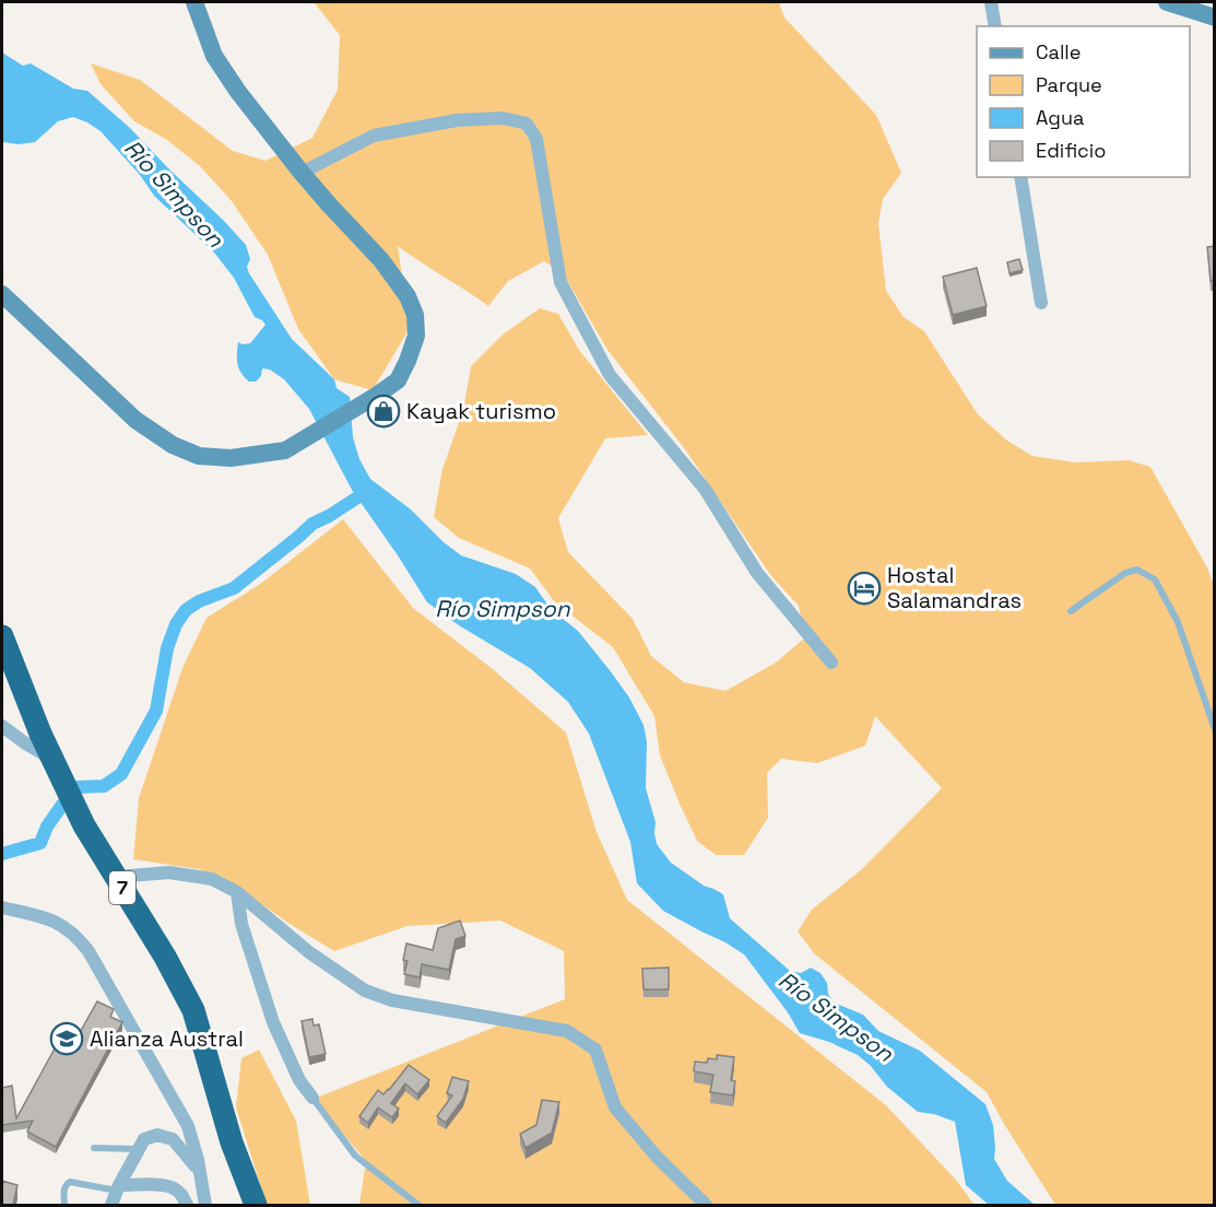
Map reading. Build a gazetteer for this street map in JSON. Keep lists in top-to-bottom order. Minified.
{"streets":{"highway":["7"]},"water":["Río Simpson"],"places":{"shop":["Kayak turismo"],"hotel":["Hostal Salamandras"],"school or university":["Alianza Austral"]},"legend":["Calle","Parque","Agua","Edificio"]}
